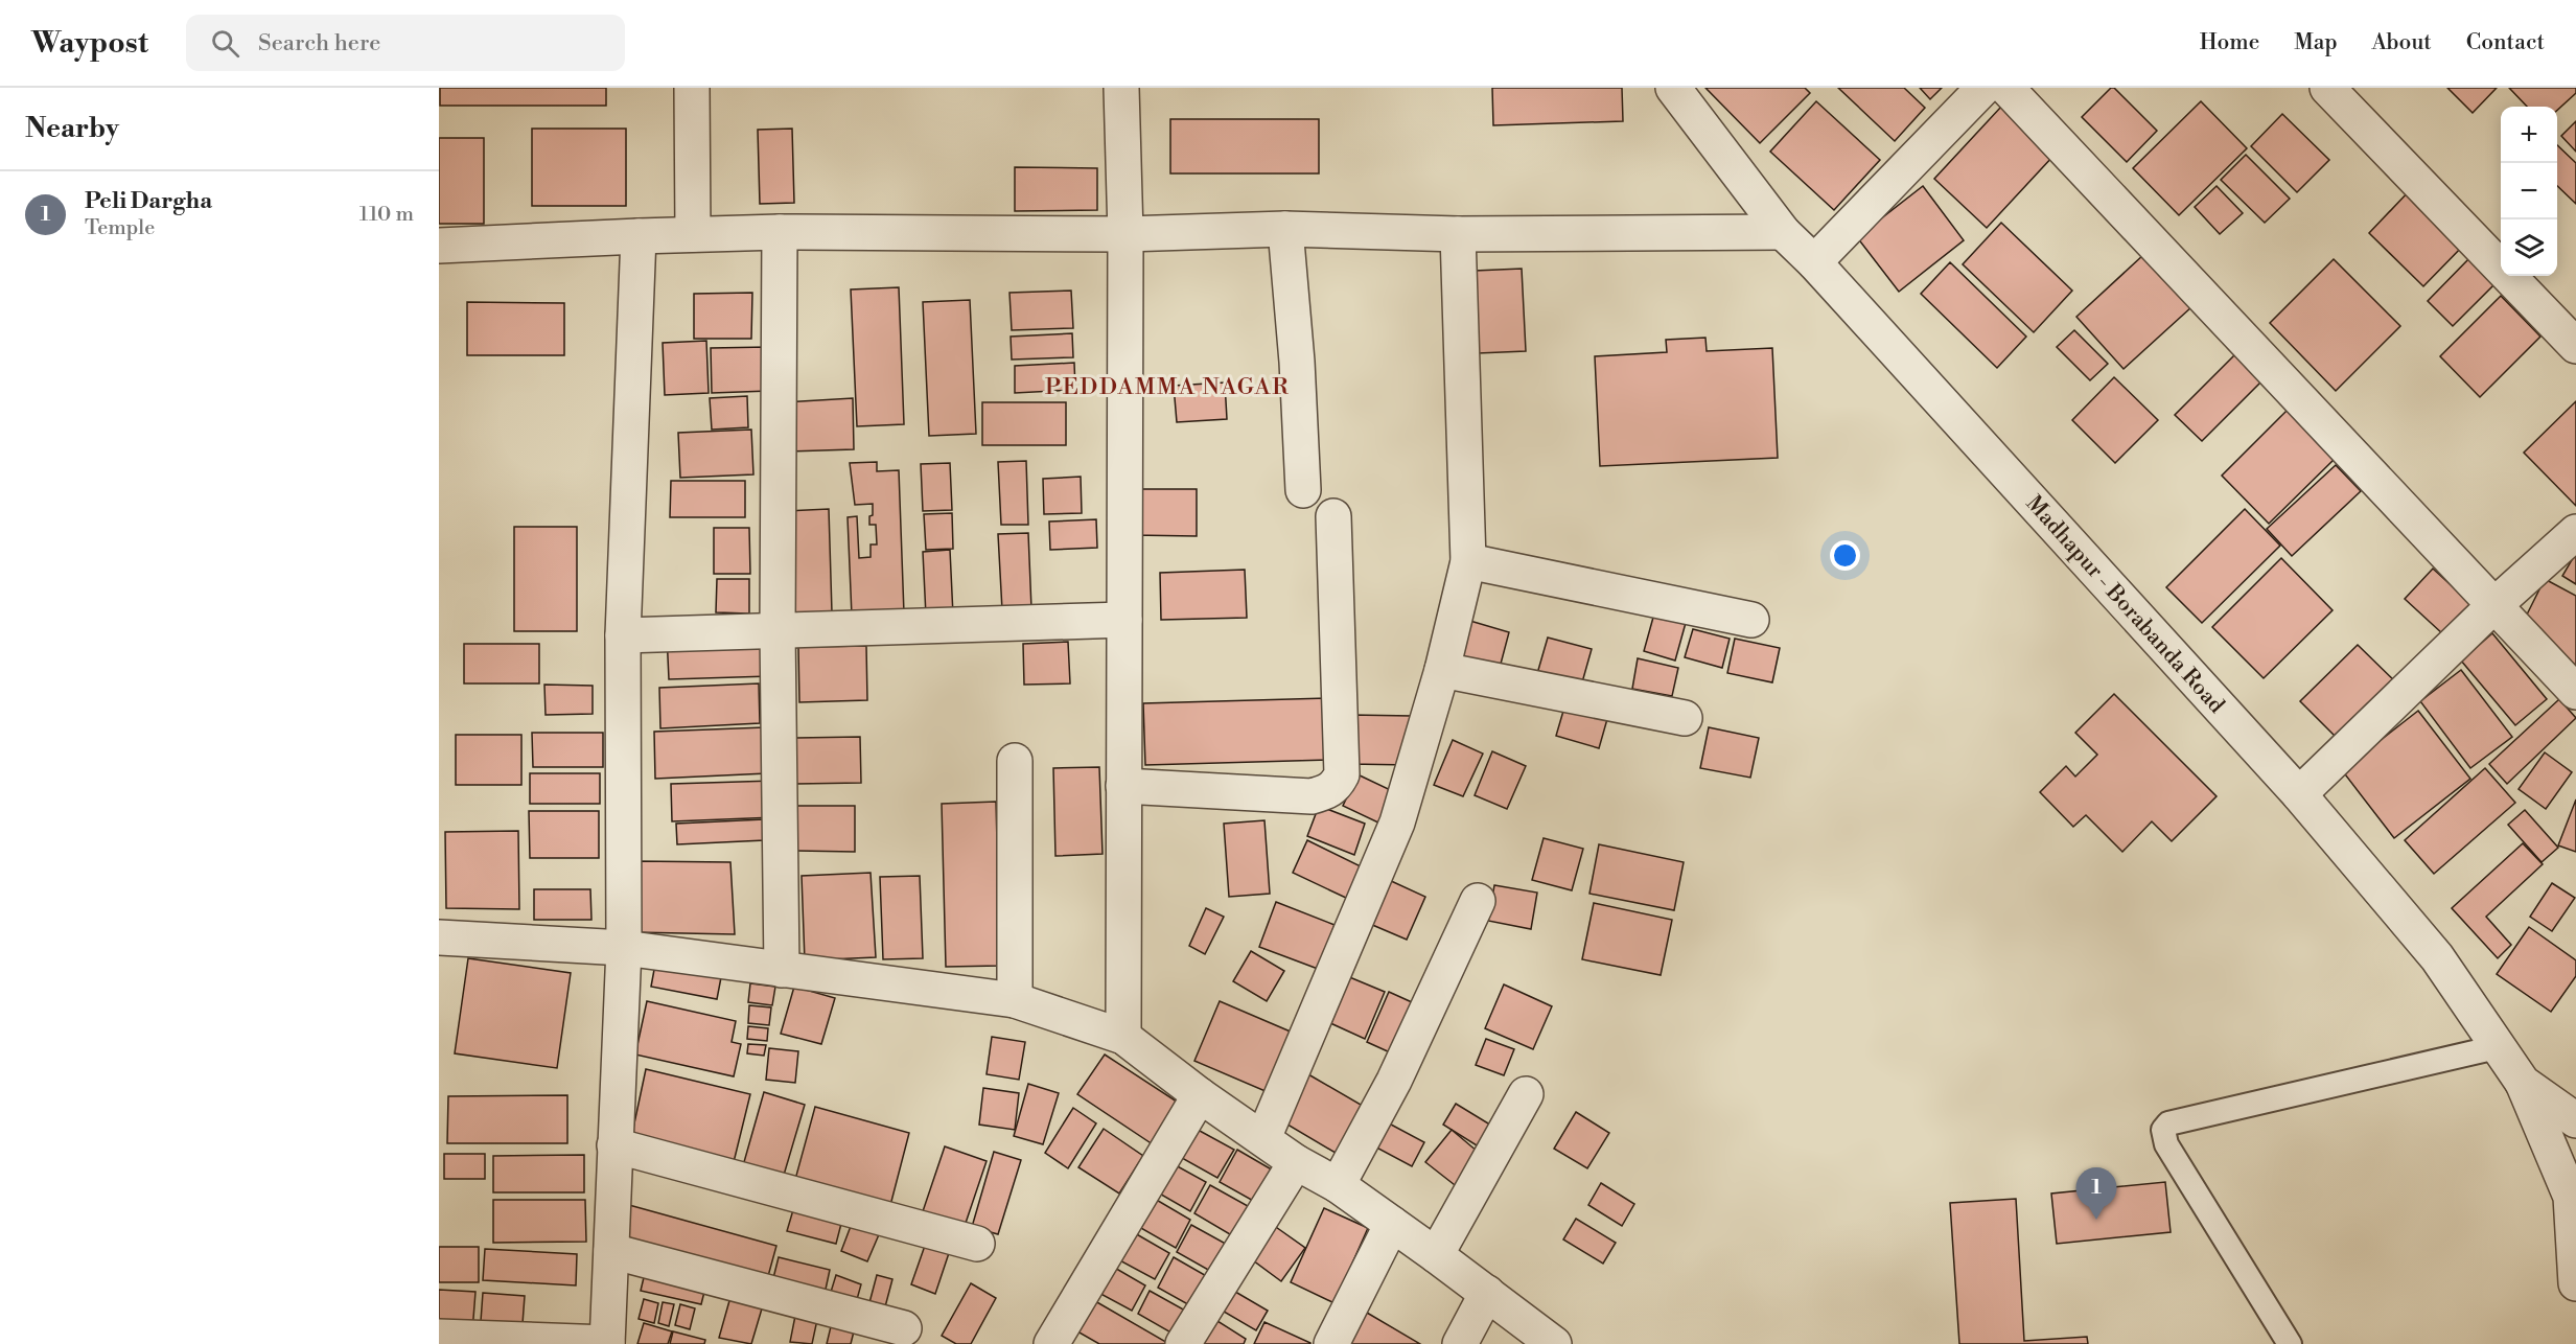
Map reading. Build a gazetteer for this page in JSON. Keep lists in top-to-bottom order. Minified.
{"streets":{"street":["Madhapur - Borabanda Road"]},"districts":["PEDDAMMA NAGAR"],"page":{"header":"Waypost","search":"Search here","nav":["Home","Map","About","Contact"],"heading":"Nearby","map_buttons":["+","−"],"list":[{"mark":"1","name":"Peli Dargha","note":"Temple","value":"110 m"}],"pins":"1"}}
